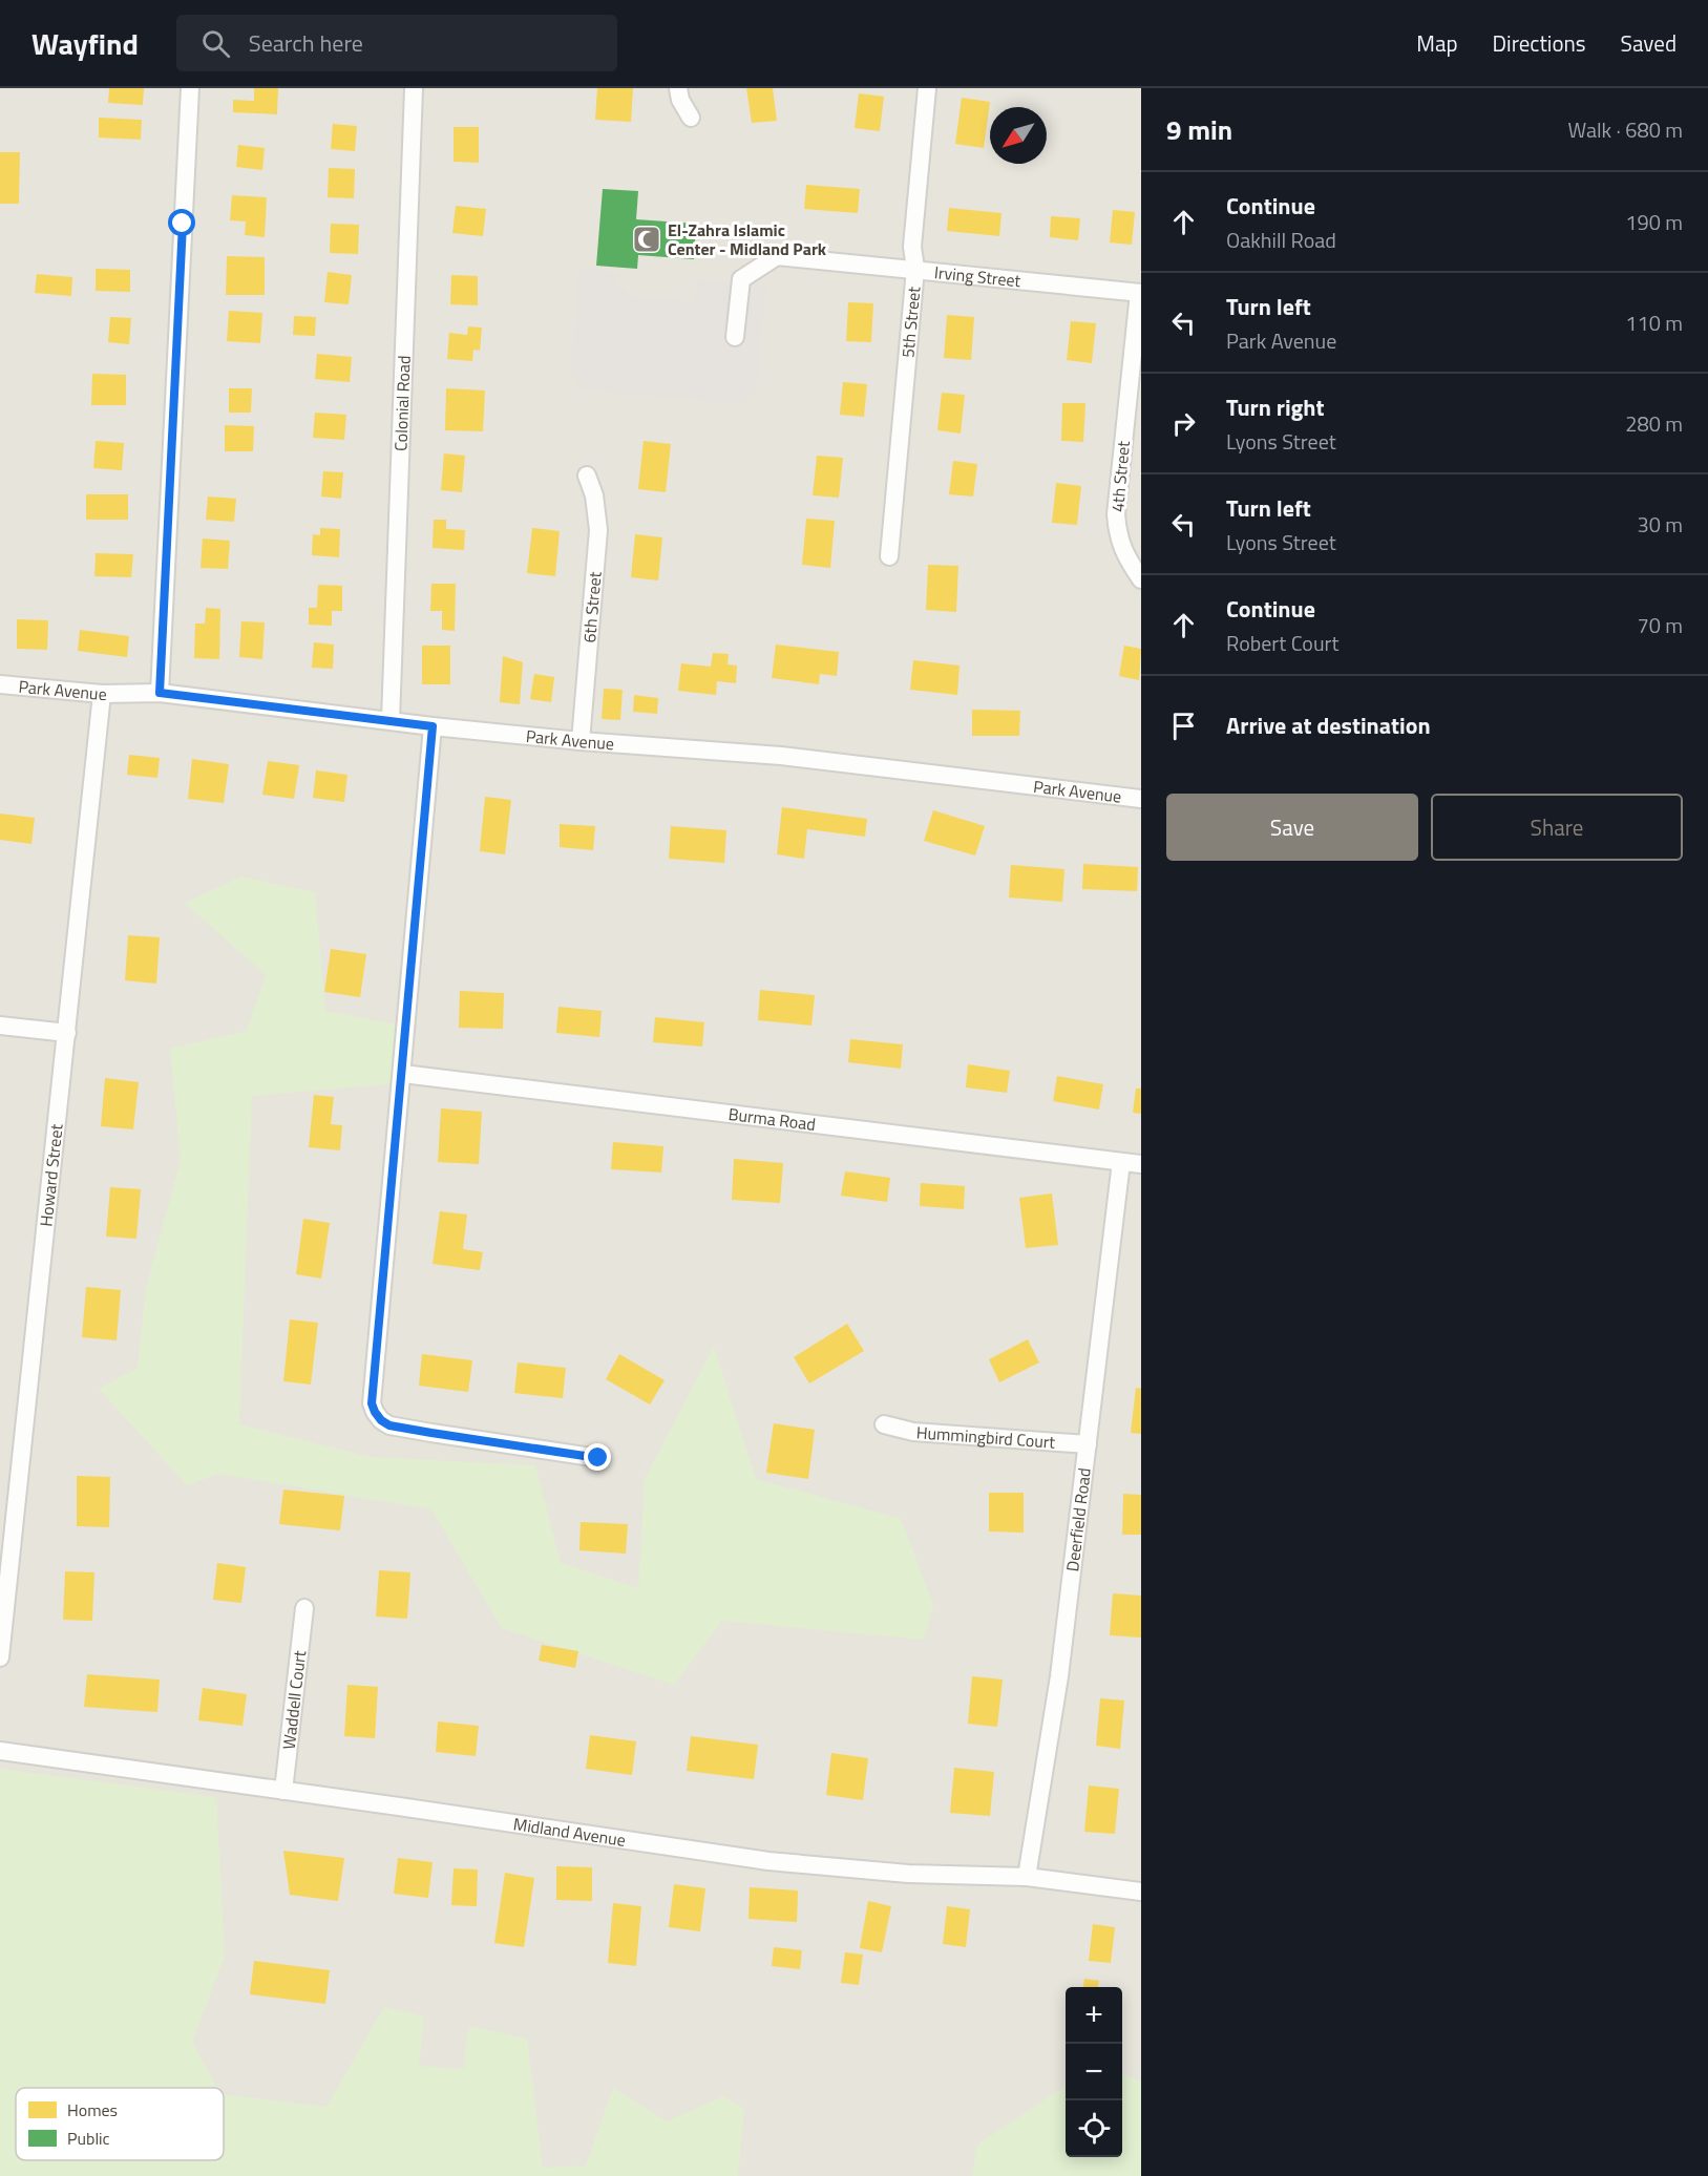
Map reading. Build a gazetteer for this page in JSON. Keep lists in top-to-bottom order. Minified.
{"streets":{"street":["Irving Street","5th Street","Colonial Road","4th Street","6th Street","Park Avenue","Burma Road","Howard Street","Hummingbird Court","Deerfield Road","Waddell Court","Midland Avenue"]},"crossings":[["Irving Street","5th Street"],["Irving Street","4th Street"],["Colonial Road","Park Avenue"],["6th Street","Park Avenue"],["Park Avenue","Howard Street"],["Burma Road","Deerfield Road"],["Hummingbird Court","Deerfield Road"],["Deerfield Road","Midland Avenue"],["Waddell Court","Midland Avenue"]],"places":{"mosque":["El-Zahra Islamic Center - Midland Park"]},"legend":["Homes","Public"],"north":"bottom left","page":{"header":"Wayfind","search":"Search here","nav":["Map","Directions","Saved"],"heading":["9 min","Walk · 680 m"],"list":[["Continue","Oakhill Road","190 m"],["Turn left","Park Avenue","110 m"],["Turn right","Lyons Street","280 m"],["Turn left","Lyons Street","30 m"],["Continue","Robert Court","70 m"],"Arrive at destination"],"buttons":["Save","Share"],"map_buttons":["+","−"]}}
